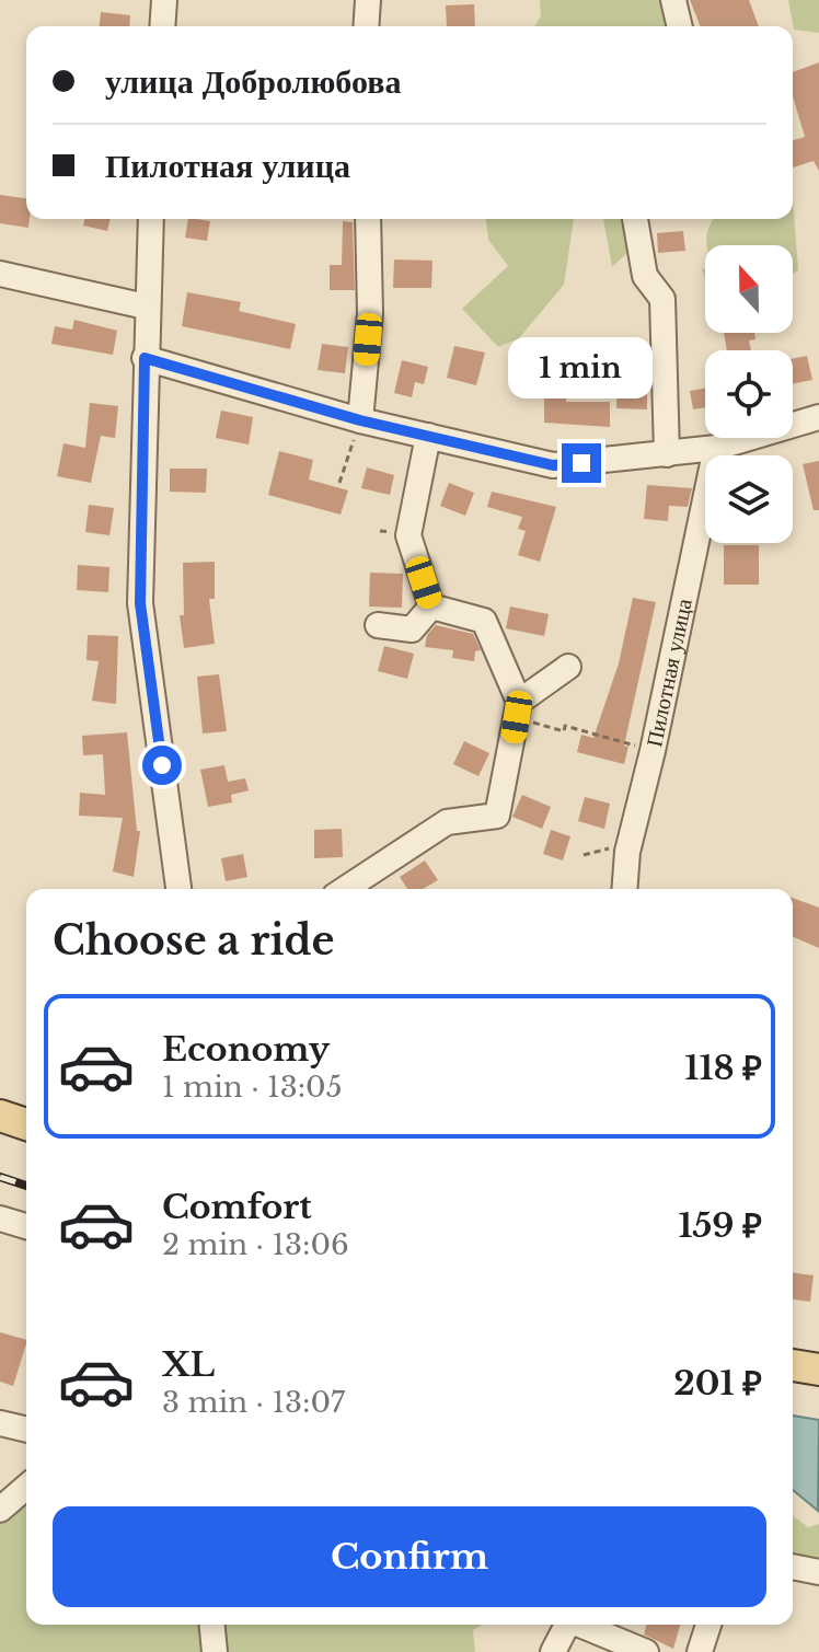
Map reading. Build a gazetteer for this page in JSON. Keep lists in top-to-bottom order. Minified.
{"streets":{"street":["Пилотная улица"]},"north":"top","page":{"banner":["улица Добролюбова","Пилотная улица"],"bubble":"1 min","heading":"Choose a ride","list":[{"name":"Economy","note":"1 min · 13:05","value":"118 ₽"},{"name":"Comfort","note":"2 min · 13:06","value":"159 ₽"},{"name":"XL","note":"3 min · 13:07","value":"201 ₽"}],"buttons":"Confirm"}}
